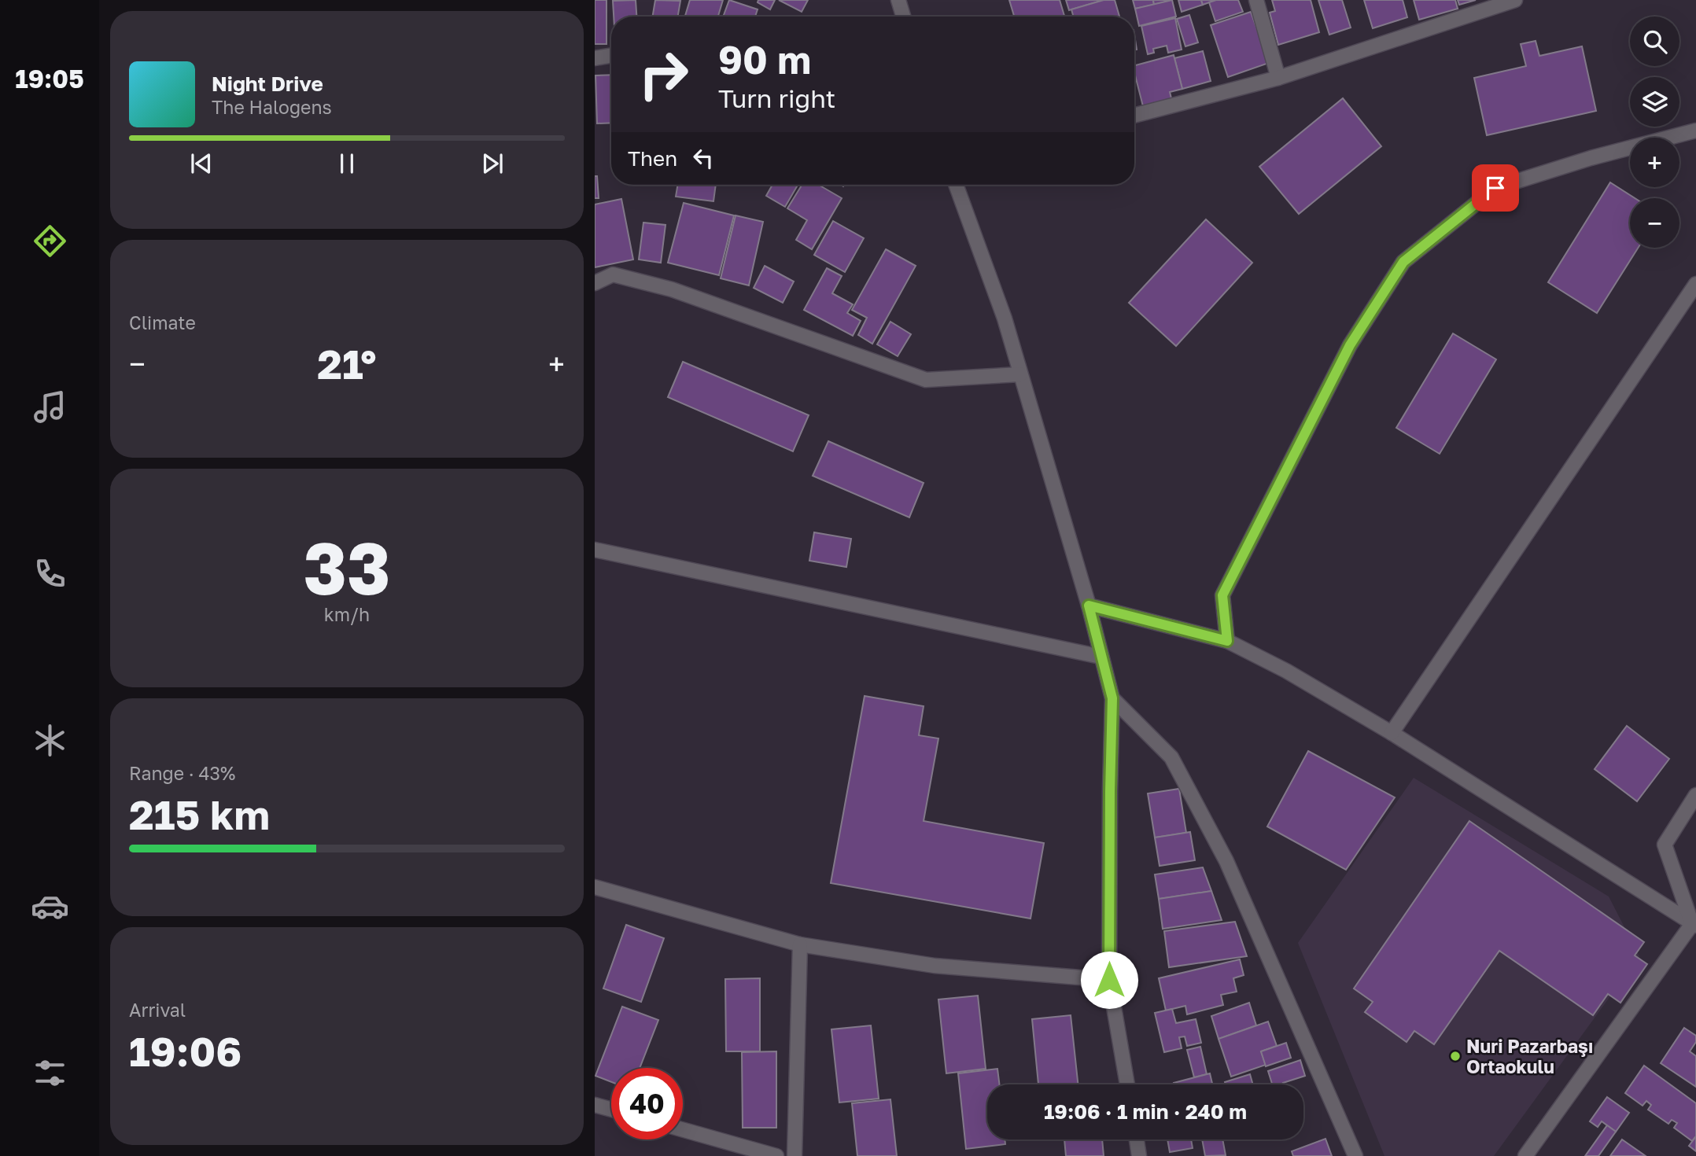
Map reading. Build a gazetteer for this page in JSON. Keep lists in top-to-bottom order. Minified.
{"places":["Nuri Pazarbaşı Ortaokulu"],"page":{"tabs":"19:05","map_buttons":["+","−"],"turn":["90 m","Turn right"],"song":["Night Drive","The Halogens"],"then":"Then","tile":["Climate",["33","km/h"],["Range · 43%","215 km"],["Arrival","19:06"]],"heat":["−","21°","+"],"limit":"40","trip":"19:06 · 1 min · 240 m"}}
